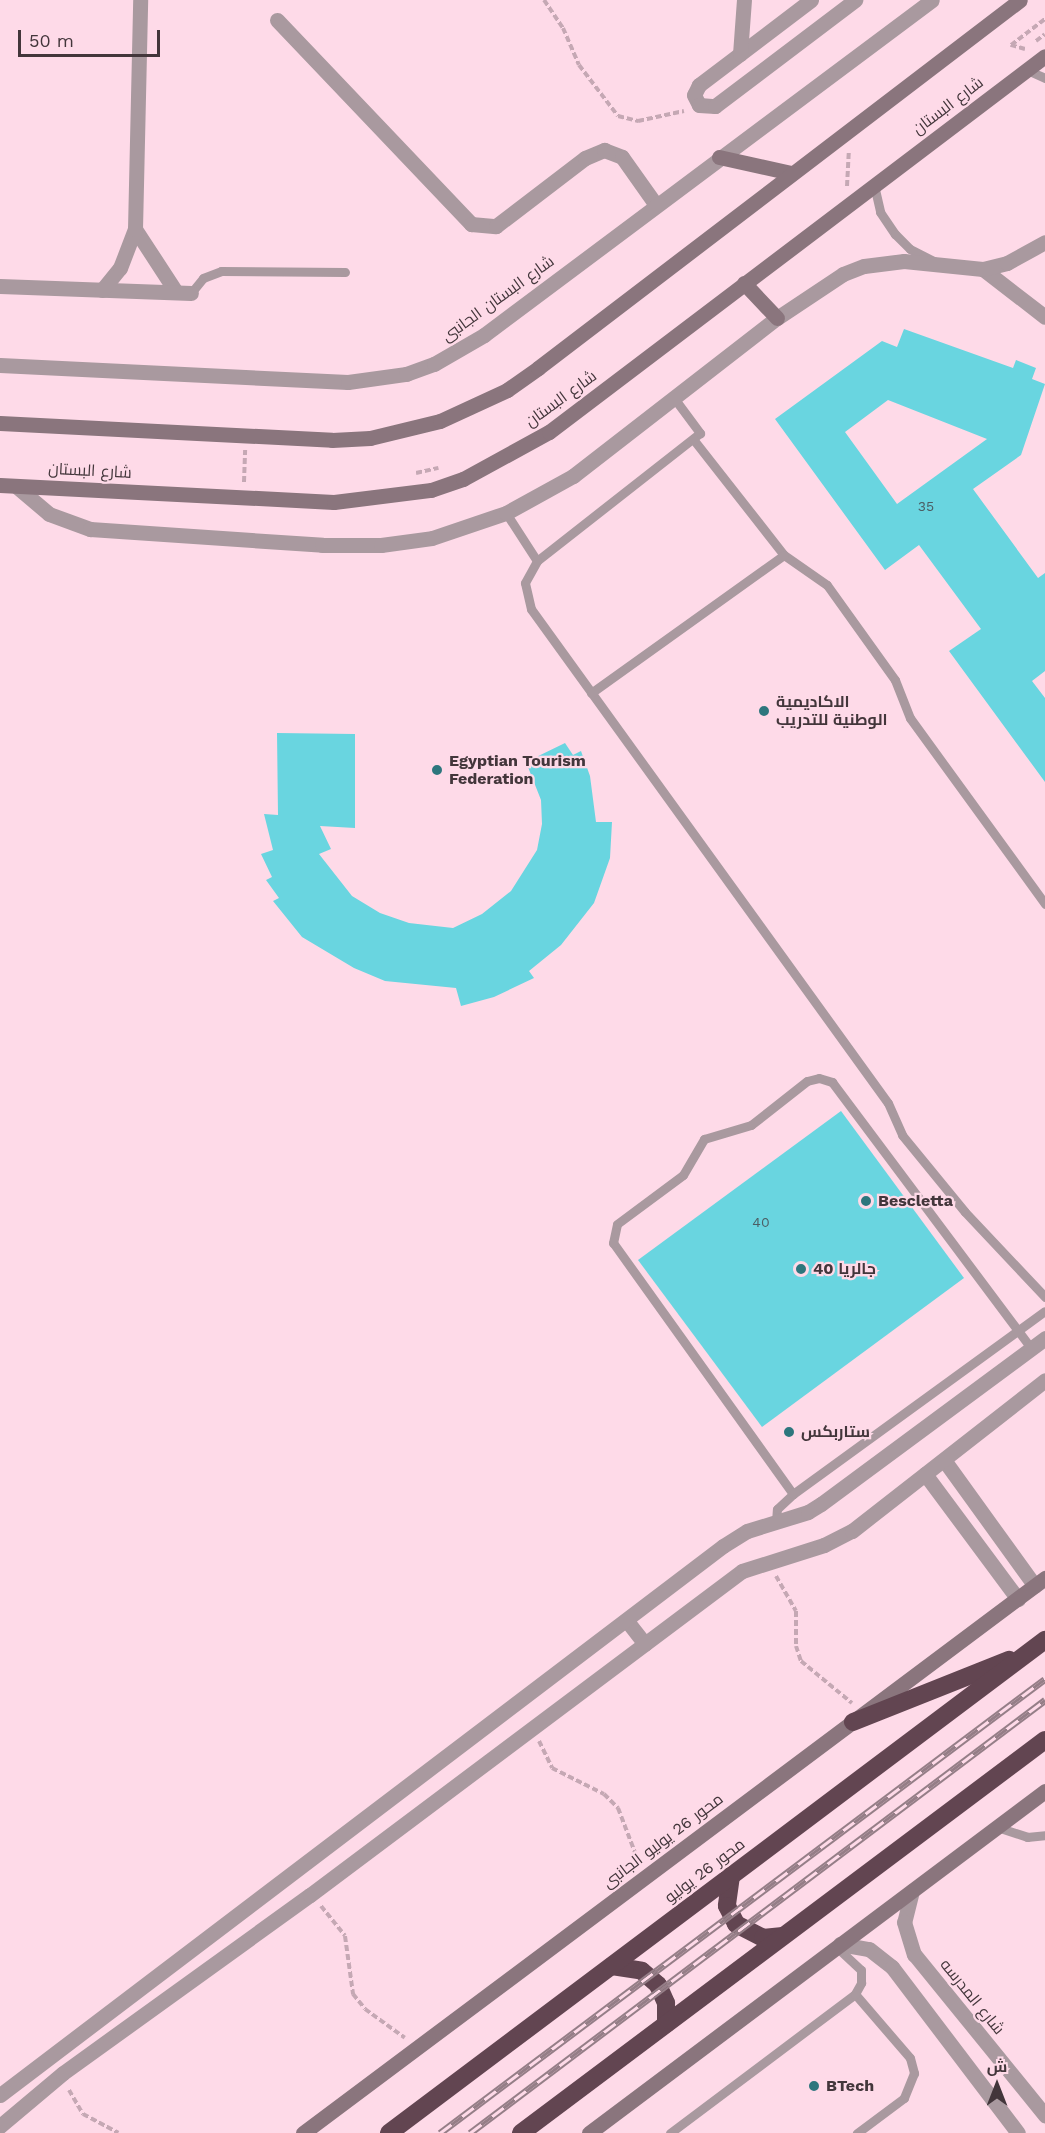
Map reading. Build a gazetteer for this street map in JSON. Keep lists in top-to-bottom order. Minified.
{"streets":{"highway":["محور 26 يوليو"],"street":["شارع البستان","شارع البستان الجانبى","محور 26 يوليو الجانبى","شارع المدرسه"]},"places":["الاكاديمية الوطنية للتدريب","Egyptian Tourism Federation","Bescletta","جالريا 40","ستاربكس","BTech"],"house_numbers":["35","40"],"scale_bar":"50 m","north":"top"}
